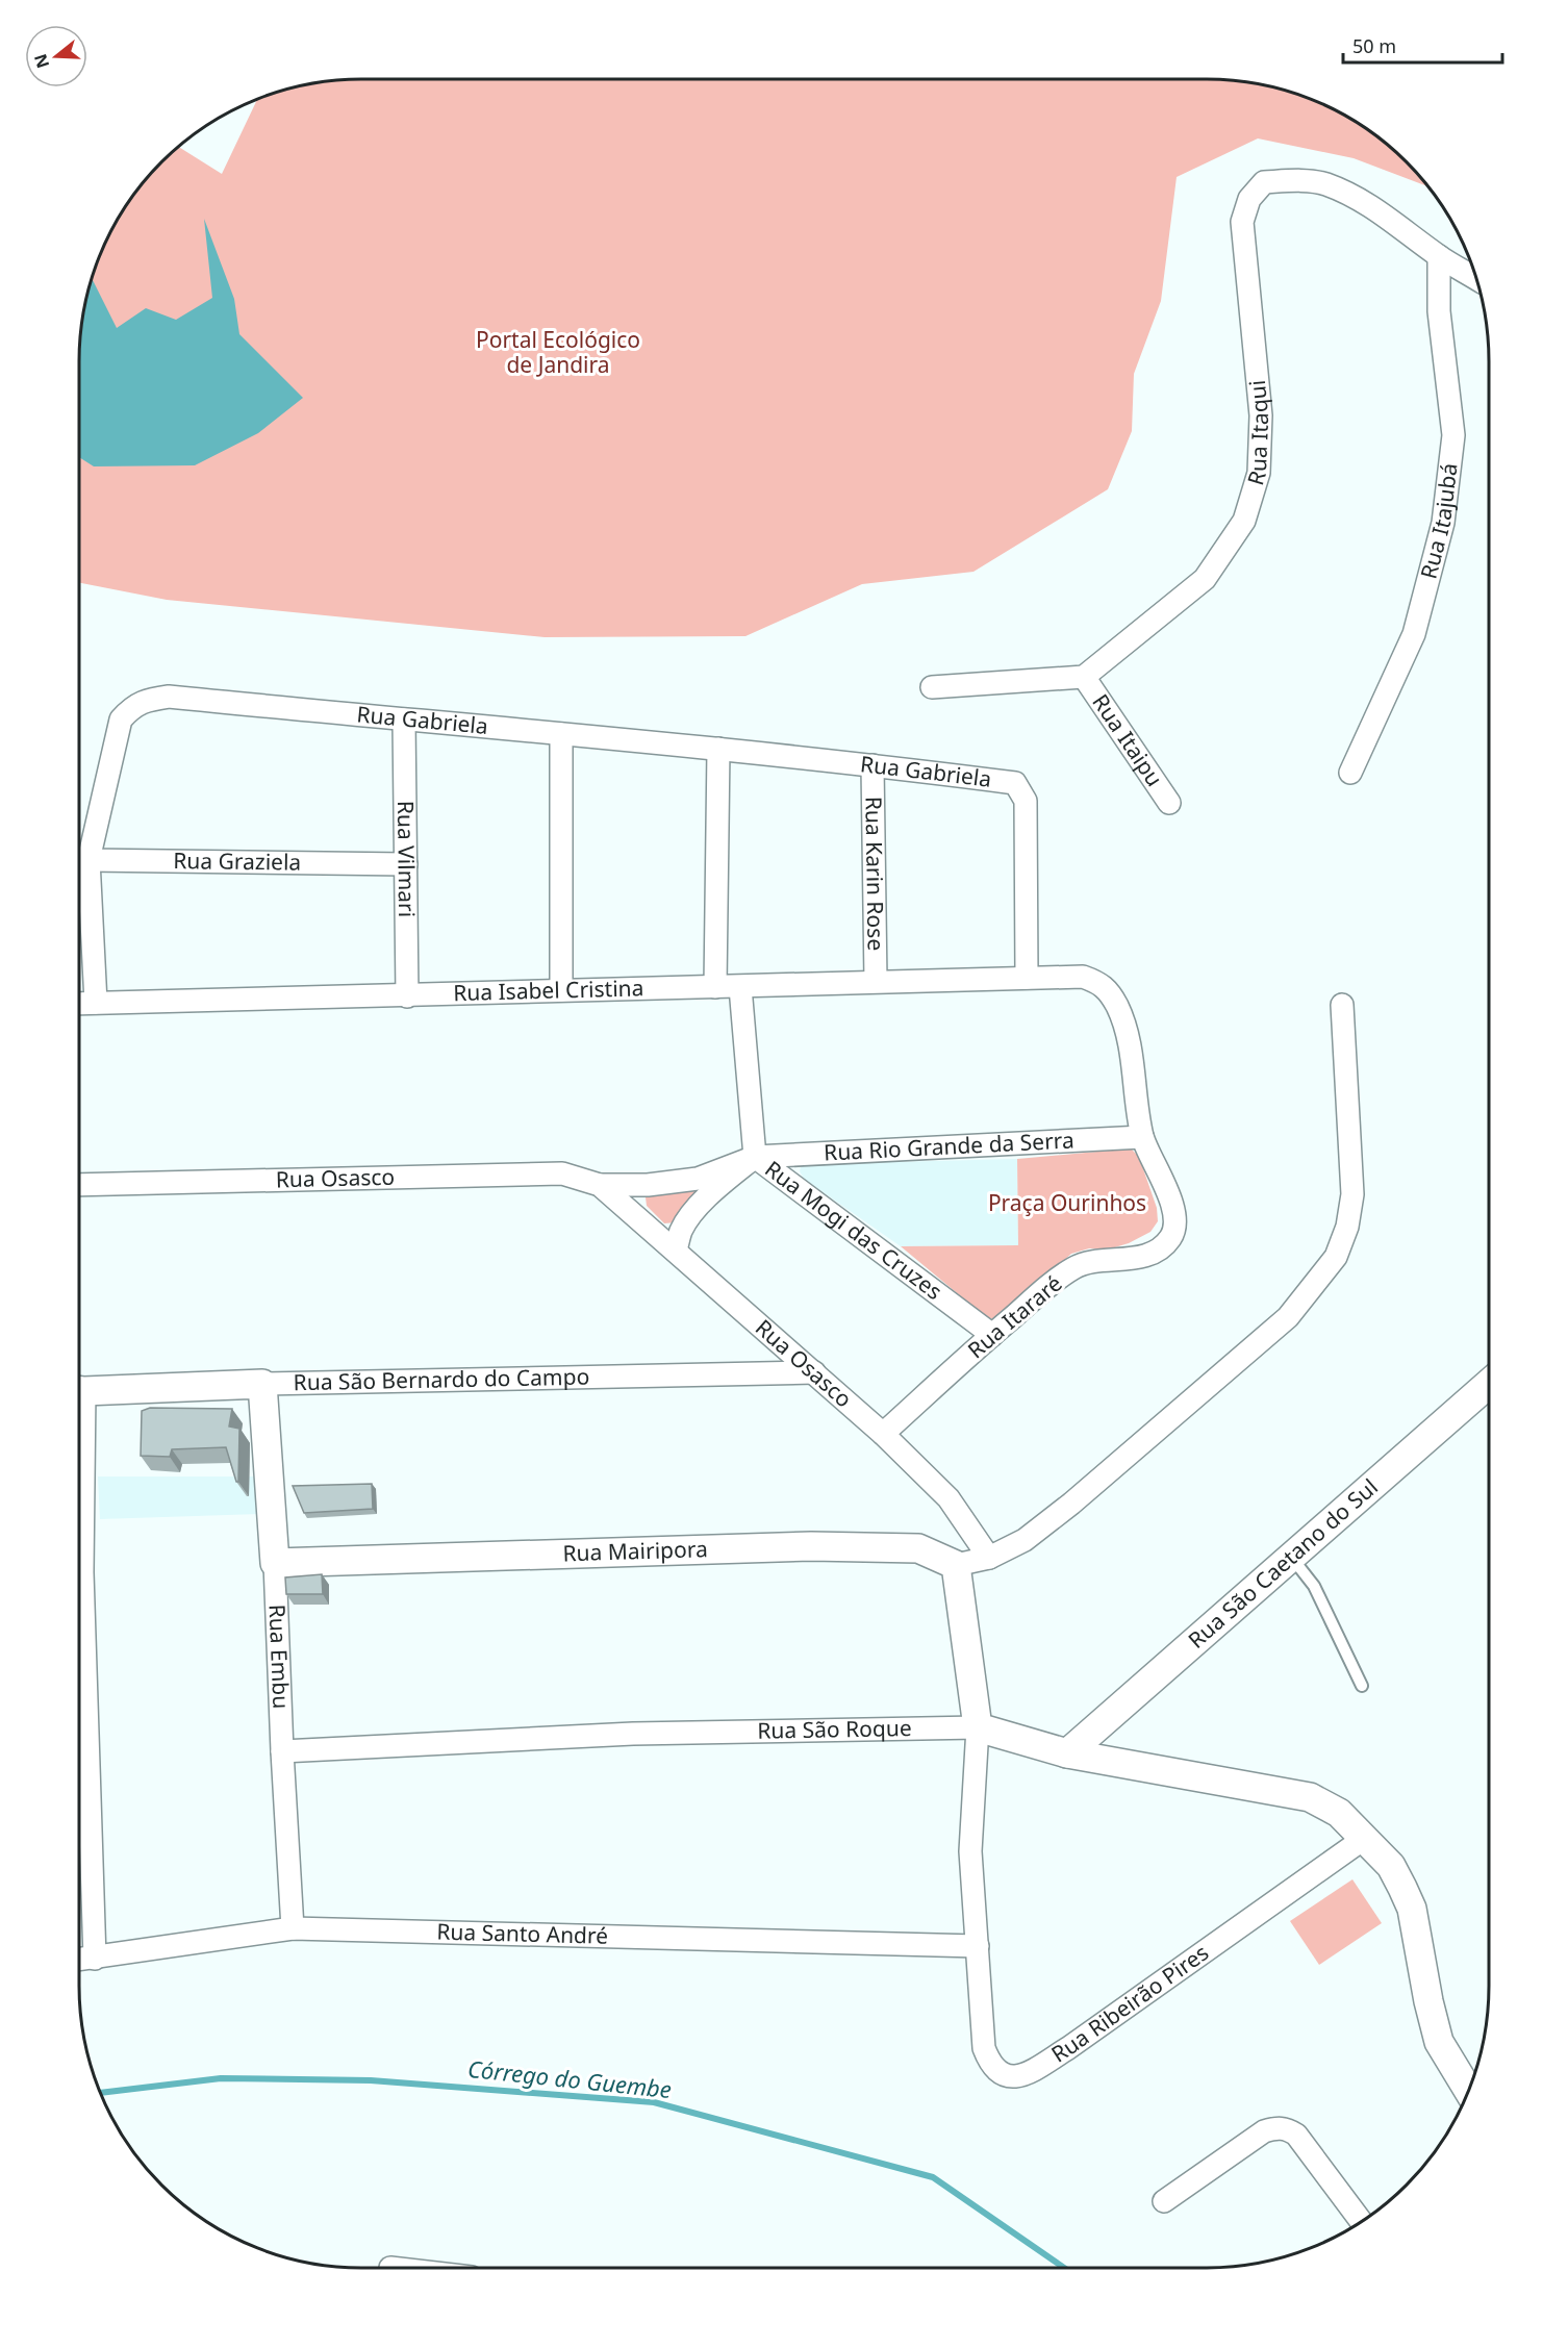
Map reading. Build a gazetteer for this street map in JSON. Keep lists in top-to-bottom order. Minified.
{"streets":{"street":["Rua Itaqui","Rua Itajubá","Rua Gabriela","Rua Itaipu","Rua Vilmari","Rua Graziela","Rua Karin Rose","Rua Isabel Cristina","Rua Rio Grande da Serra","Rua Osasco","Rua Mogi das Cruzes","Rua Itararé","Rua São Bernardo do Campo","Rua Mairipora","Rua São Caetano do Sul","Rua Embu","Rua São Roque","Rua Santo André","Rua Ribeirão Pires"]},"crossings":[["Rua Itaqui","Rua Itajubá"],["Rua Itaqui","Rua Itaipu"],["Rua Gabriela","Rua Vilmari"],["Rua Gabriela","Rua Graziela"],["Rua Gabriela","Rua Karin Rose"],["Rua Gabriela","Rua Isabel Cristina"],["Rua Vilmari","Rua Graziela"],["Rua Vilmari","Rua Isabel Cristina"],["Rua Karin Rose","Rua Isabel Cristina"],["Rua Isabel Cristina","Rua Rio Grande da Serra"],["Rua Isabel Cristina","Rua Itararé"],["Rua Rio Grande da Serra","Rua Osasco"],["Rua Rio Grande da Serra","Rua Mogi das Cruzes"],["Rua Rio Grande da Serra","Rua Itararé"],["Rua Osasco","Rua Mogi das Cruzes"],["Rua Osasco","Rua Itararé"],["Rua Osasco","Rua São Bernardo do Campo"],["Rua Mogi das Cruzes","Rua Itararé"],["Rua São Bernardo do Campo","Rua Embu"],["Rua Mairipora","Rua Embu"],["Rua São Caetano do Sul","Rua São Roque"],["Rua Embu","Rua São Roque"],["Rua Embu","Rua Santo André"],["Rua São Roque","Rua Ribeirão Pires"],["Rua Santo André","Rua Ribeirão Pires"]],"water":["Córrego do Guembe"],"parks":["Portal Ecológico de Jandira","Praça Ourinhos"],"scale_bar":"50 m","north":"left"}
